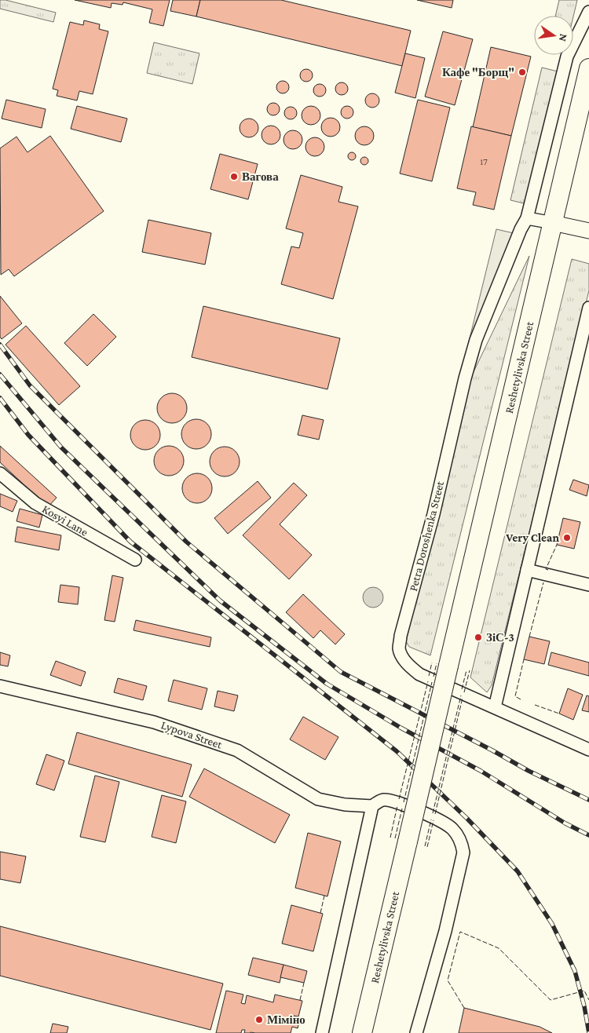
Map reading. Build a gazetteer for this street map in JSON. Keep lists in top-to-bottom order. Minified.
{"streets":{"main road":["Reshetylivska Street"],"street":["Kosyi Lane","Petra Doroshenka Street","Lypova Street"]},"places":["Кафе \"Борщ\"","Вагова","Very Clean","ЗіС-3","Міміно"],"house_numbers":["17"],"north":"right"}
